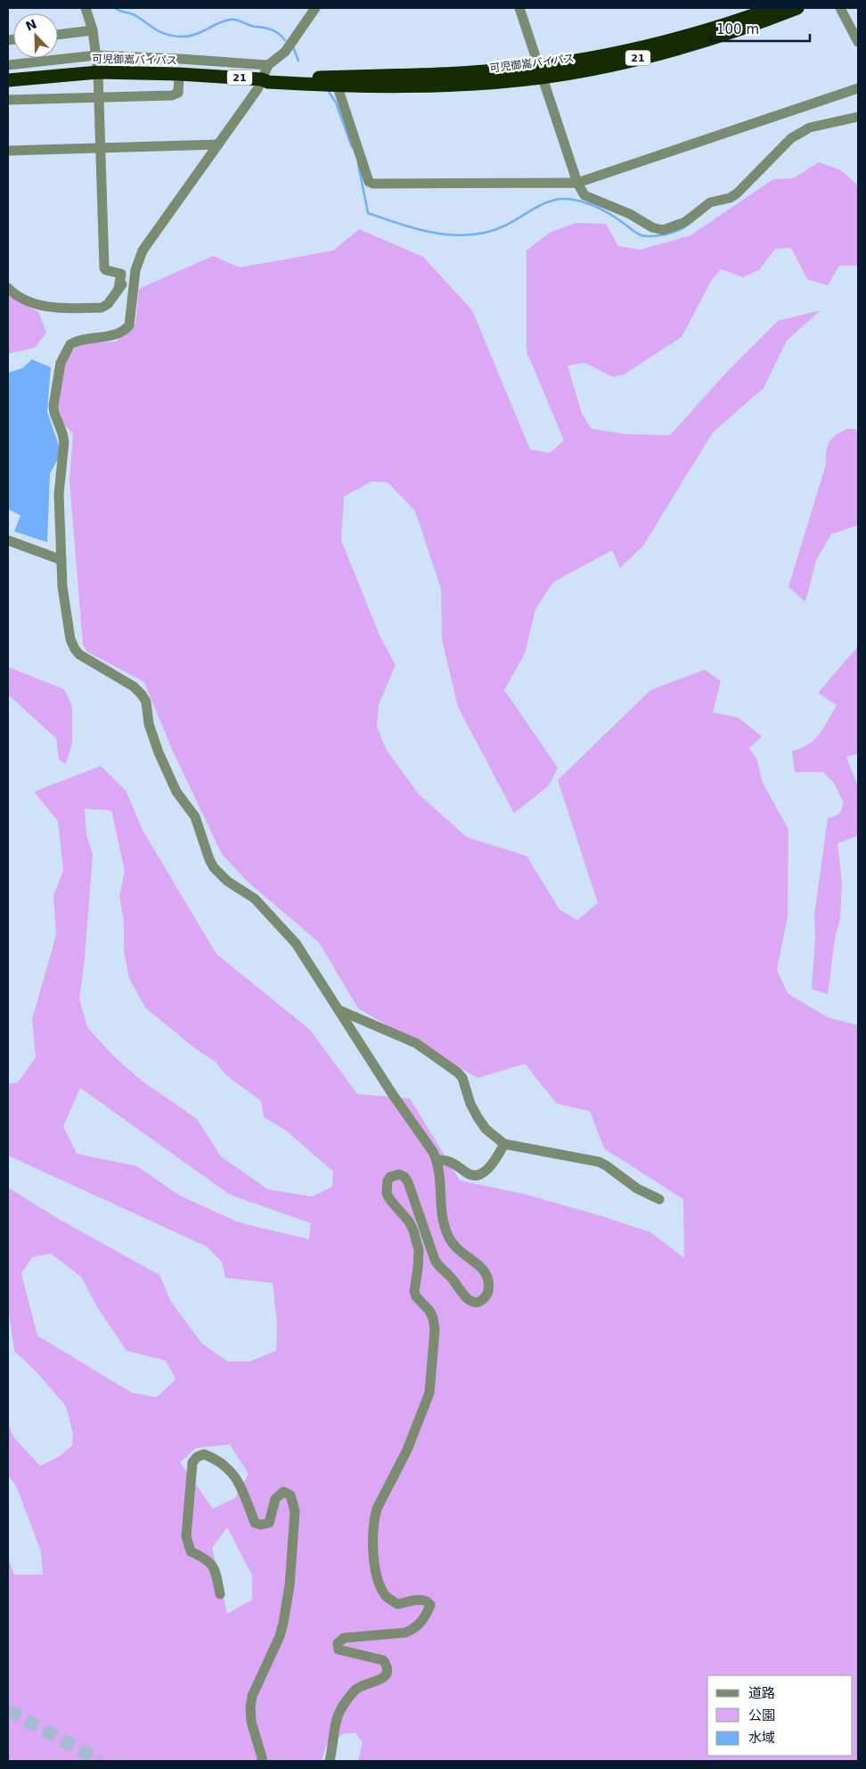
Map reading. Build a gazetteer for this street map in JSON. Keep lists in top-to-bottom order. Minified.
{"streets":{"highway":["21","可児御嵩バイパス"]},"legend":["道路","公園","水域"],"scale_bar":"100 m","north":"top left"}
